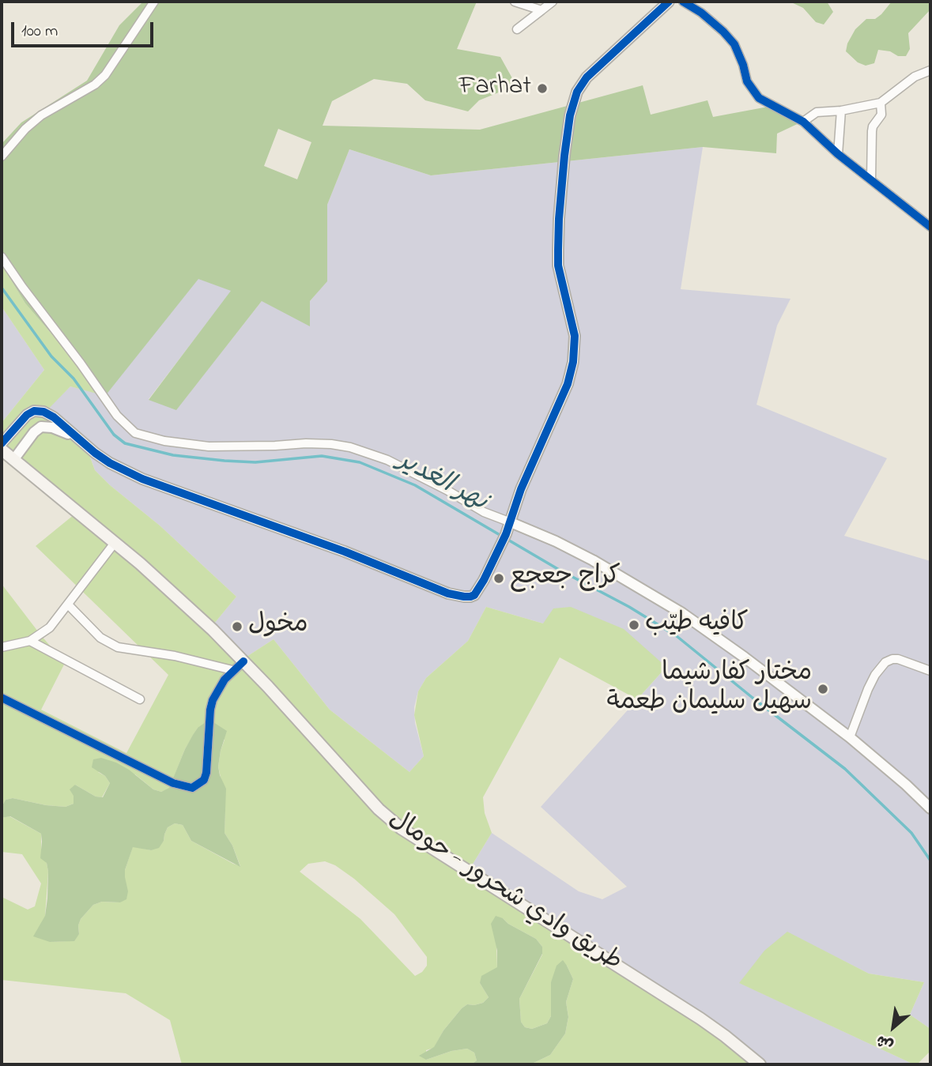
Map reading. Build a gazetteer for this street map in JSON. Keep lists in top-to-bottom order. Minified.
{"streets":{"main road":["طريق وادي شحرور - حومال"]},"water":["نهر الغدير"],"places":["Farhat","كراج جعجع","كافيه طيّب","مخول","مختار كفارشيما سهيل سليمان طعمة"],"scale_bar":"100 m","north":"bottom left"}
